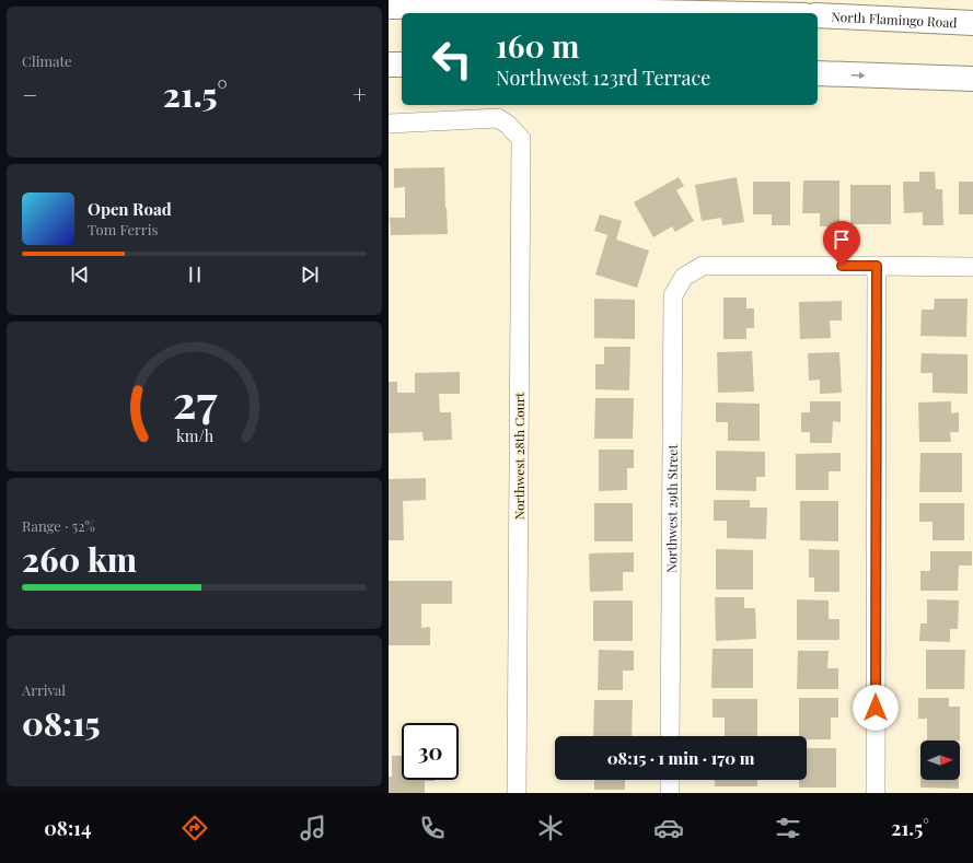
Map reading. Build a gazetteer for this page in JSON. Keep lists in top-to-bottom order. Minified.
{"streets":{"highway":["North Flamingo Road"],"street":["Northwest 28th Court","Northwest 29th Street"]},"north":"right","page":{"tile":["Climate",["Range · 52%","260 km"],["Arrival","08:15"]],"turn":["160 m","Northwest 123rd Terrace"],"heat":["−","21.5°","+"],"song":["Open Road","Tom Ferris"],"limit":"30","trip":"08:15 · 1 min · 170 m","tabs":["08:14","21.5°"],"gauge":["27","km/h"]}}
